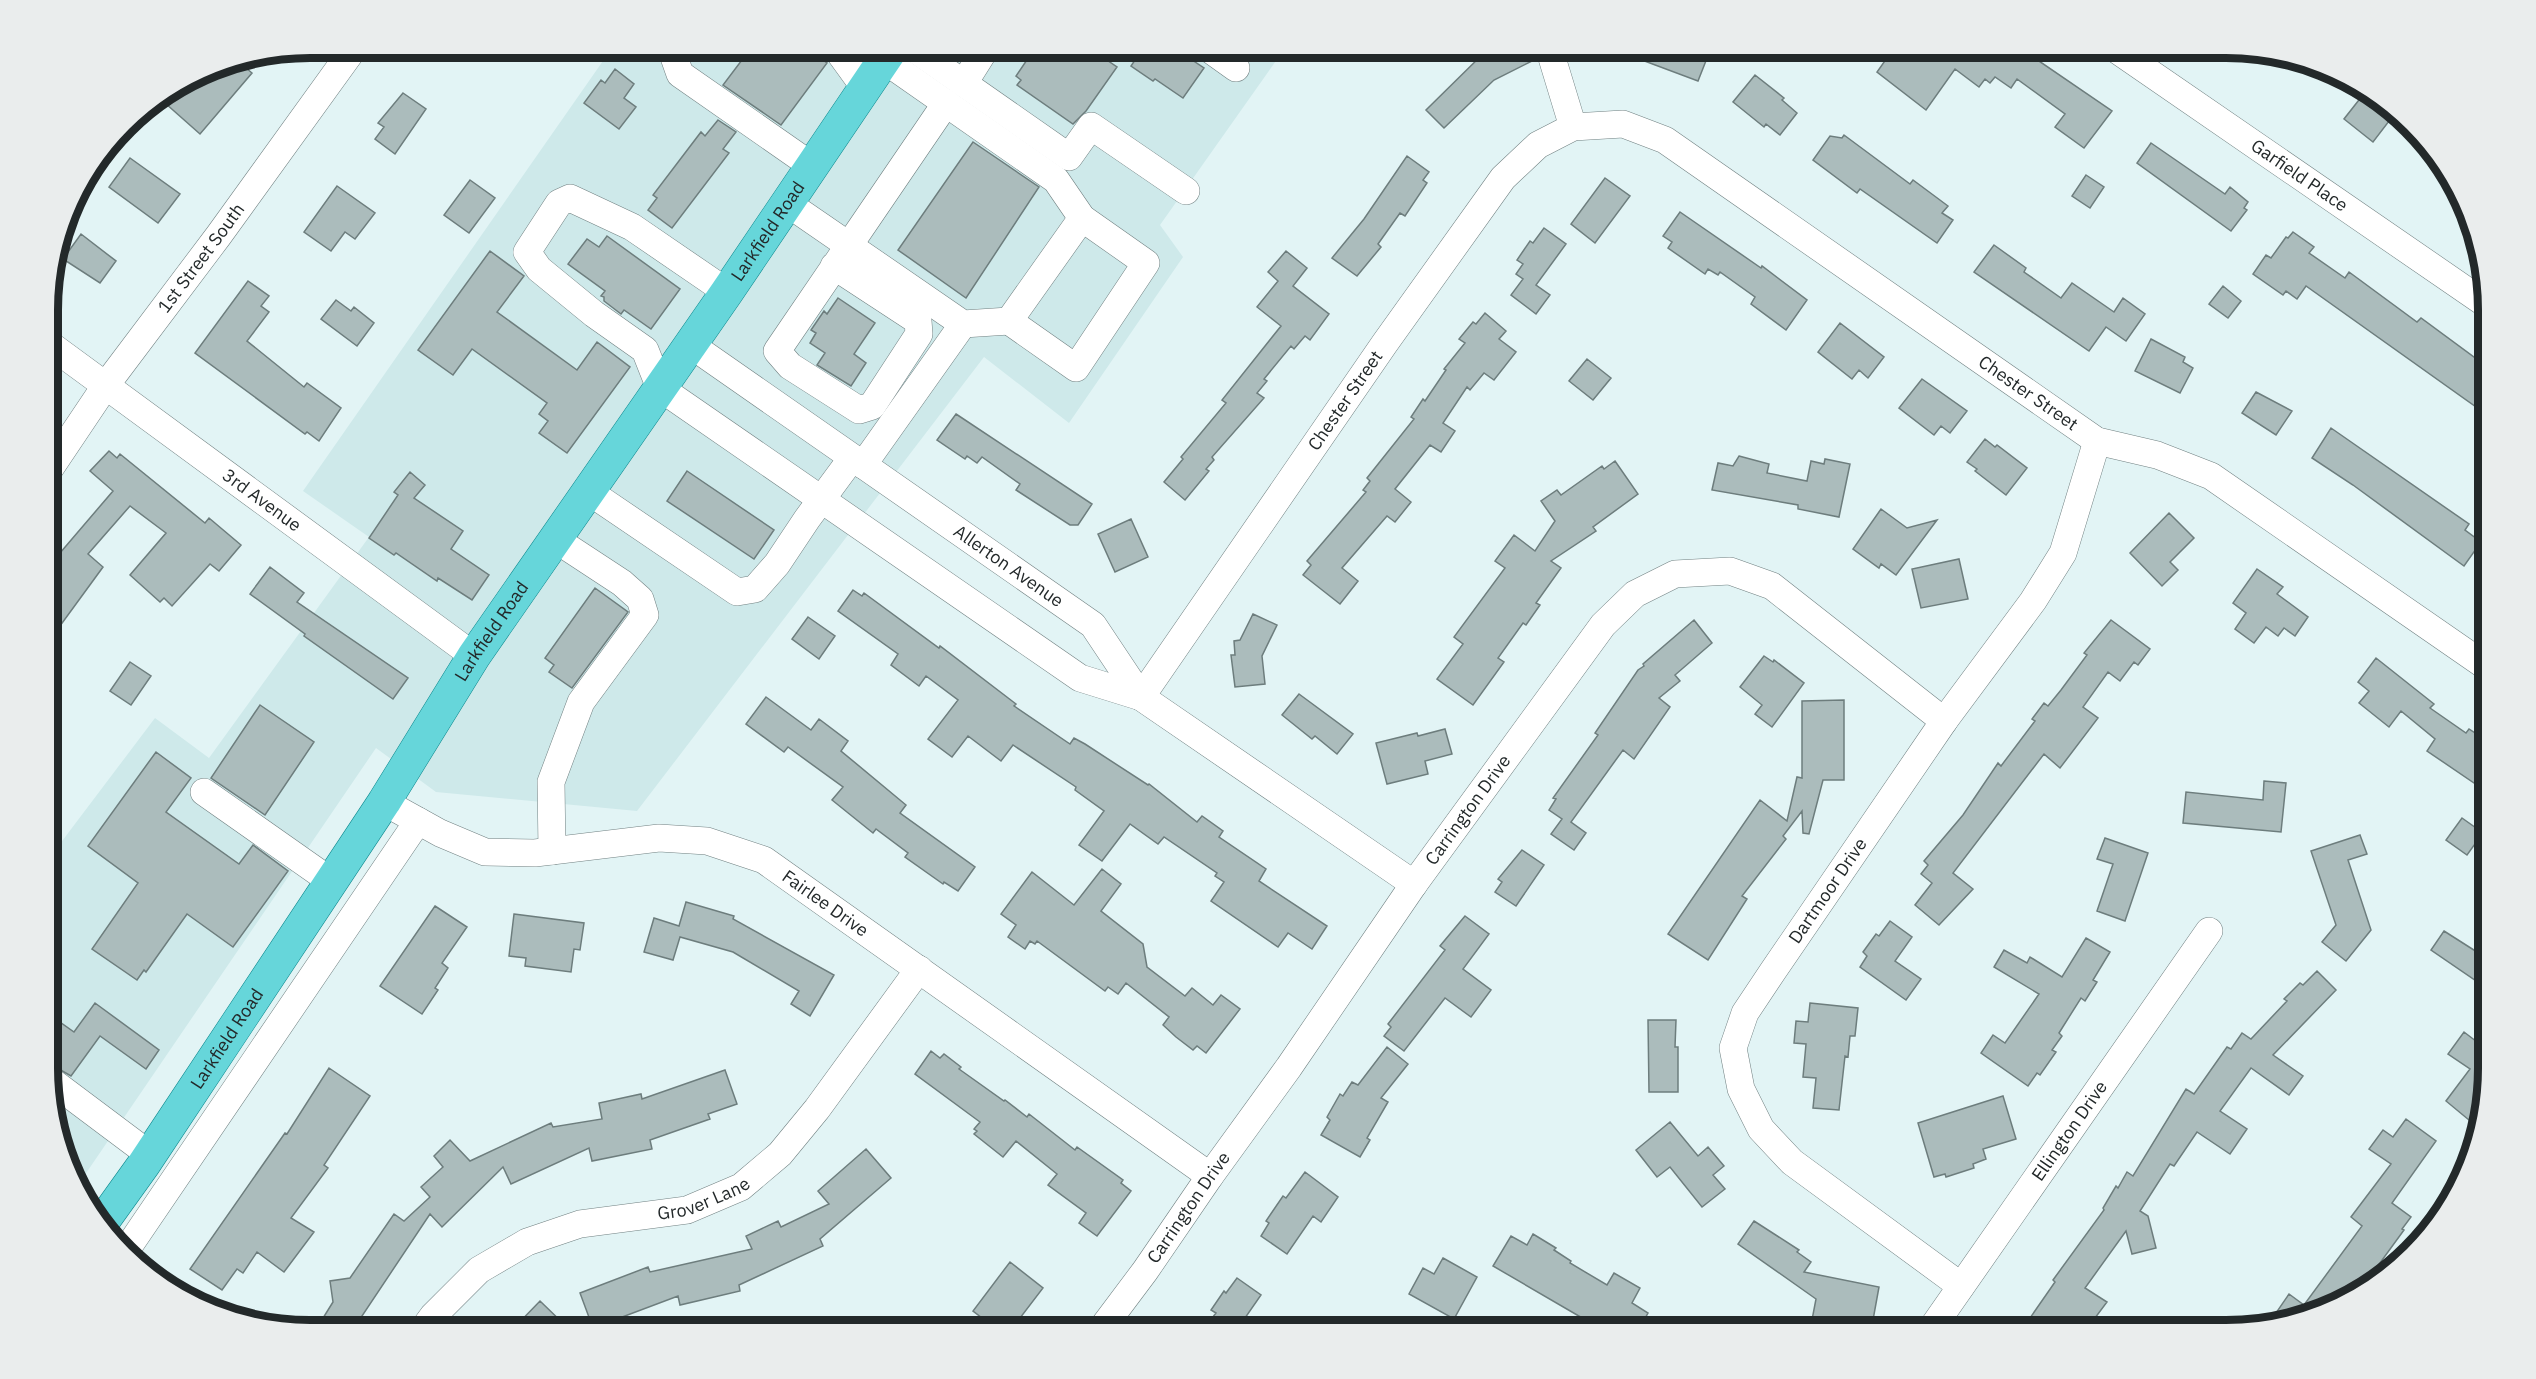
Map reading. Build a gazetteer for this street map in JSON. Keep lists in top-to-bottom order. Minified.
{"streets":{"main road":["Larkfield Road"],"street":["Garfield Place","1st Street South","Chester Street","3rd Avenue","Allerton Avenue","Carrington Drive","Dartmoor Drive","Fairlee Drive","Ellington Drive","Grover Lane"]},"crossings":[["Larkfield Road","3rd Avenue"],["Larkfield Road","Allerton Avenue"],["Larkfield Road","Fairlee Drive"],["1st Street South","3rd Avenue"],["Chester Street","Allerton Avenue"],["Chester Street","Dartmoor Drive"],["Allerton Avenue","Carrington Drive"],["Carrington Drive","Dartmoor Drive"],["Carrington Drive","Fairlee Drive"],["Dartmoor Drive","Ellington Drive"],["Fairlee Drive","Grover Lane"]]}
